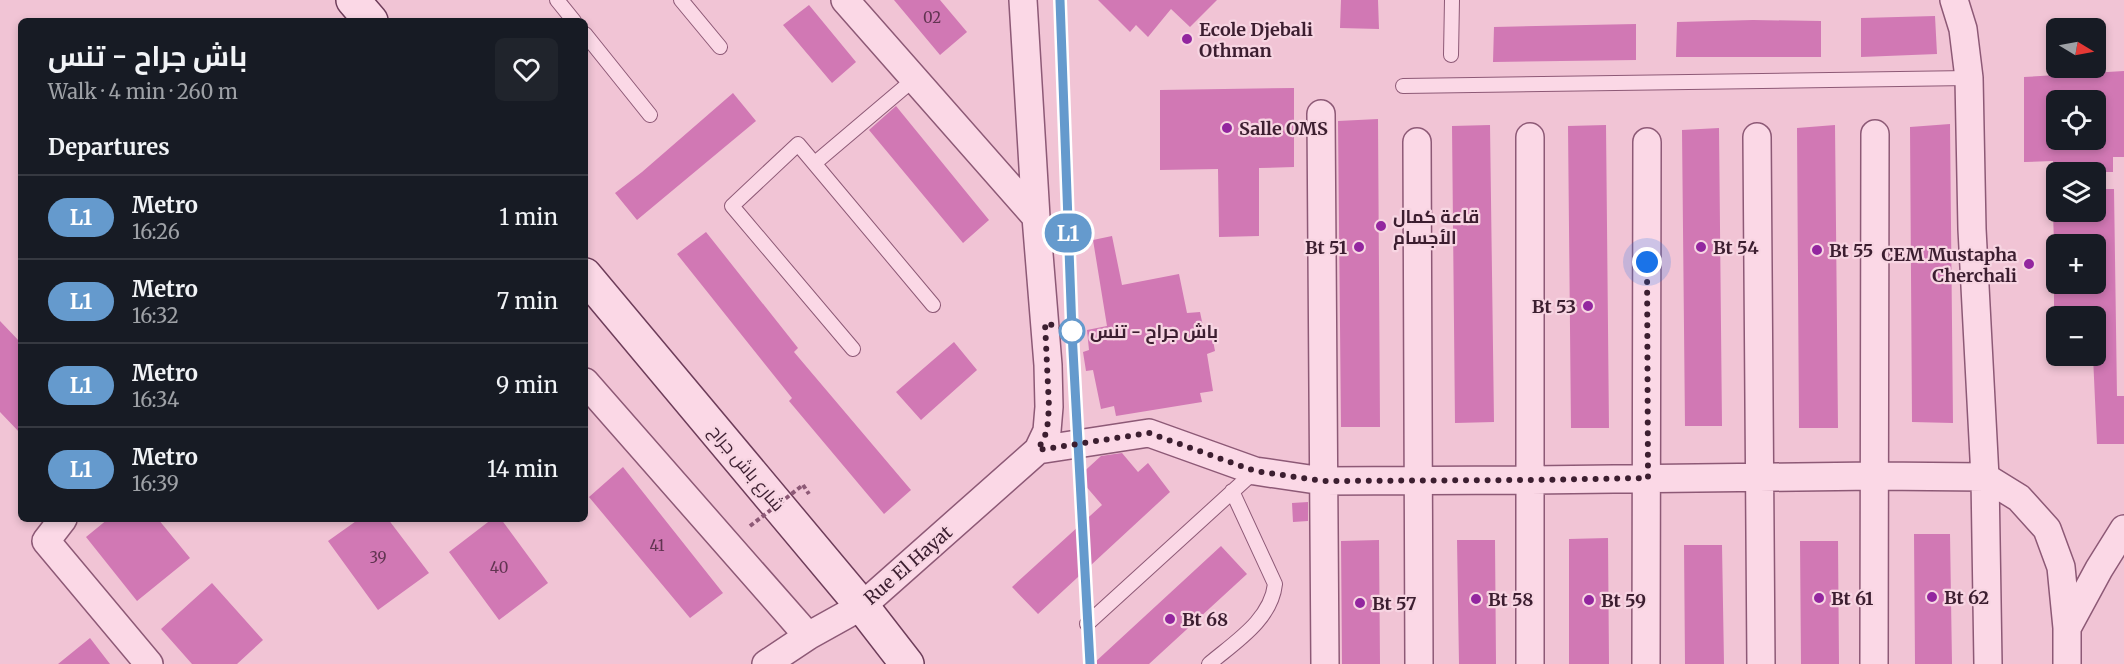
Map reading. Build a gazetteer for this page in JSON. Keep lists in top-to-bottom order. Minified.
{"streets":{"main road":["شارع باش جراح"],"street":["Rue El Hayat"]},"crossings":[["شارع باش جراح","Rue El Hayat"]],"places":["Ecole Djebali Othman","Salle OMS","قاعة كمال الأجسام","Bt 51","Bt 54","Bt 55","CEM Mustapha Cherchali","Bt 53","باش جراح - تنس","Bt 62","Bt 61","Bt 58","Bt 59","Bt 57","Bt 68"],"lines":["metro line L1"],"house_numbers":["02","41","39","40"],"north":"right","page":{"on_map":"L1","map_buttons":["+","−"],"heading":[["باش جراح - تنس","Walk · 4 min · 260 m"],"Departures"],"list":[{"mark":"L1","name":"Metro","note":"16:26","value":"1 min"},{"mark":"L1","name":"Metro","note":"16:32","value":"7 min"},{"mark":"L1","name":"Metro","note":"16:34","value":"9 min"},{"mark":"L1","name":"Metro","note":"16:39","value":"14 min"}]}}
